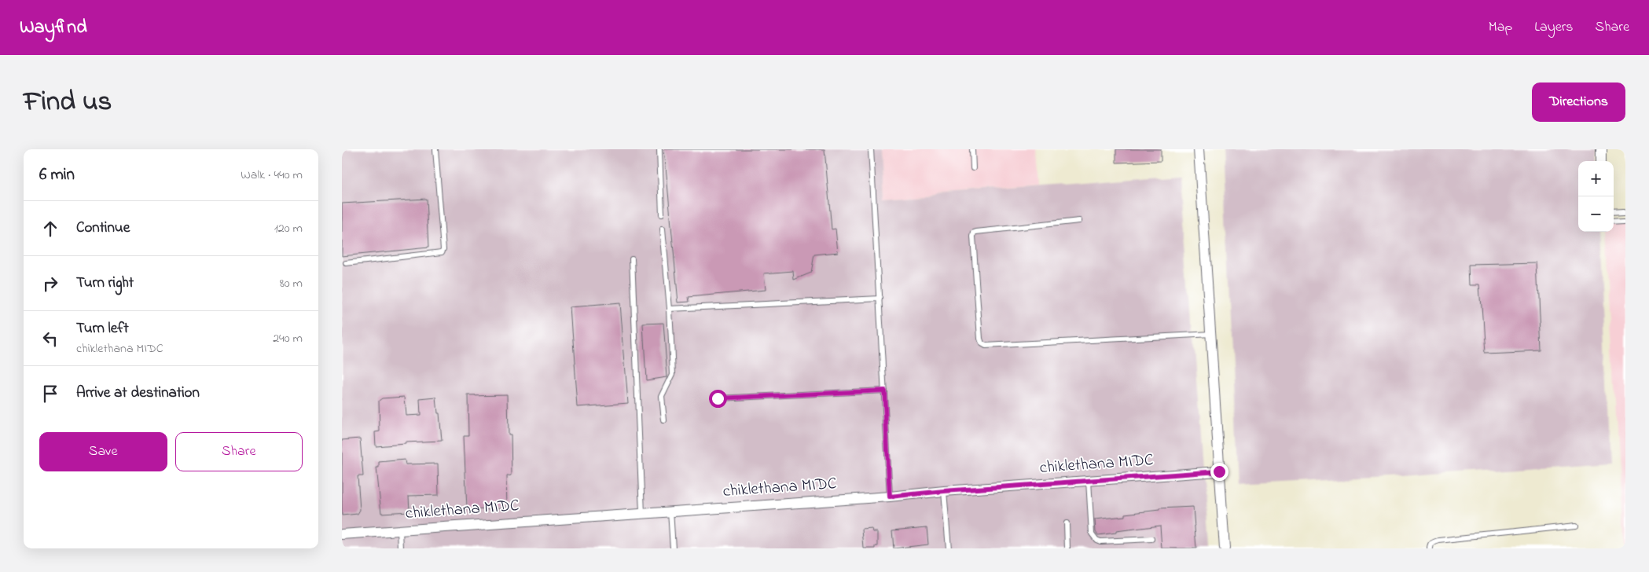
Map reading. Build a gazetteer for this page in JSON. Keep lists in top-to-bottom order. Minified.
{"streets":{"street":["chiklethana MIDC"]},"page":{"header":"Wayfind","nav":["Map","Layers","Share"],"title":"Find us","buttons":["Directions",["Save","Share"]],"heading":["6 min","Walk · 440 m"],"map_buttons":["+","−"],"list":[["Continue","120 m"],["Turn right","80 m"],["Turn left","chiklethana MIDC","240 m"],"Arrive at destination"]}}
